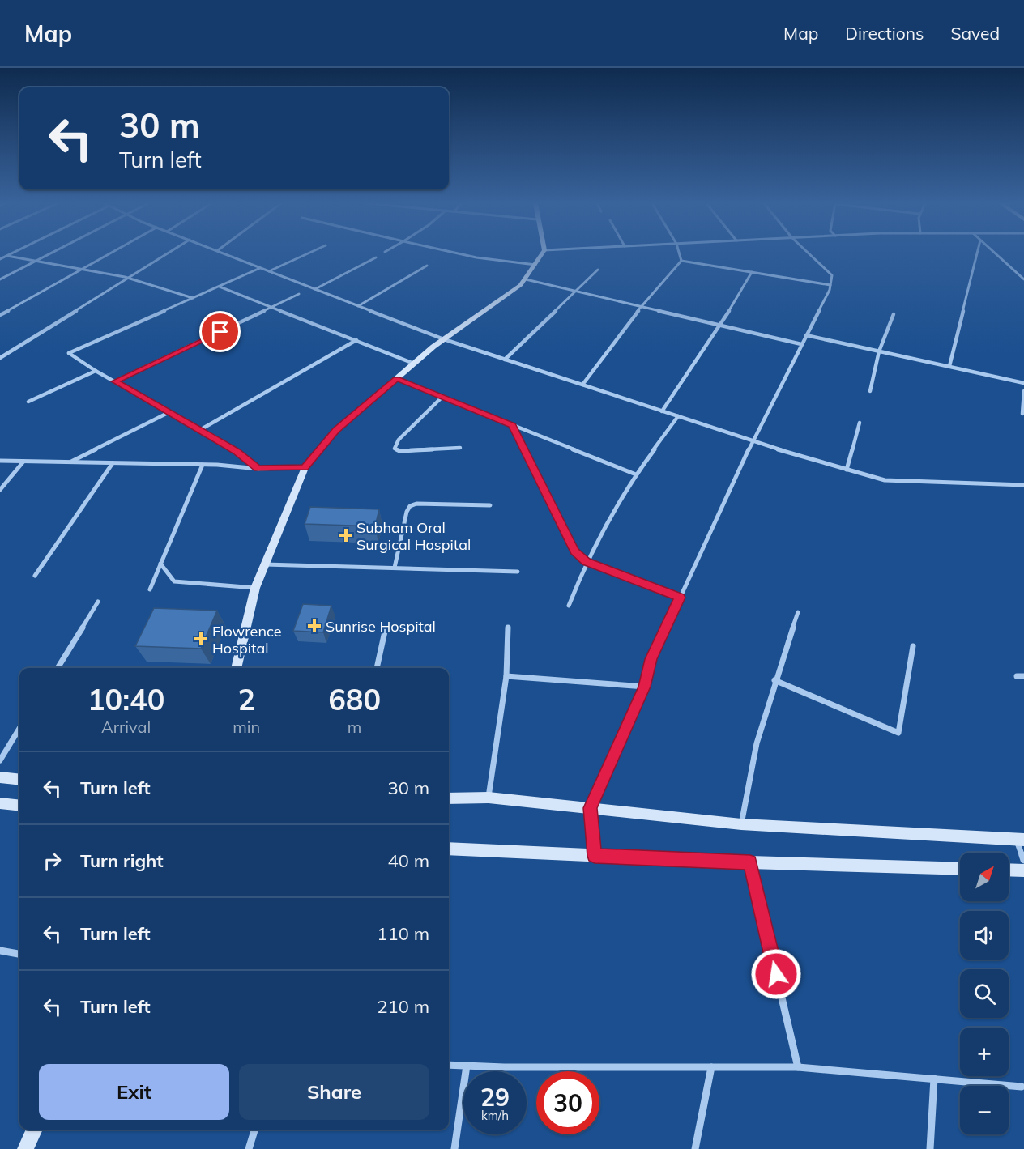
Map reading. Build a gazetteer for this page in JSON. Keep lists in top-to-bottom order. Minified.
{"places":{"health":["Subham Oral Surgical Hospital","Sunrise Hospital","Flowrence Hospital"]},"north":"top right","page":{"header":"Map","nav":["Map","Directions","Saved"],"turn":["30 m","Turn left"],"eta":["10:40","Arrival","2","min","680","m"],"list":[{"name":"Turn left","value":"30 m"},{"name":"Turn right","value":"40 m"},{"name":"Turn left","value":"110 m"},{"name":"Turn left","value":"210 m"}],"map_buttons":["+","−"],"buttons":["Exit","Share"],"speed":"29 km/h","limit":"30"}}
